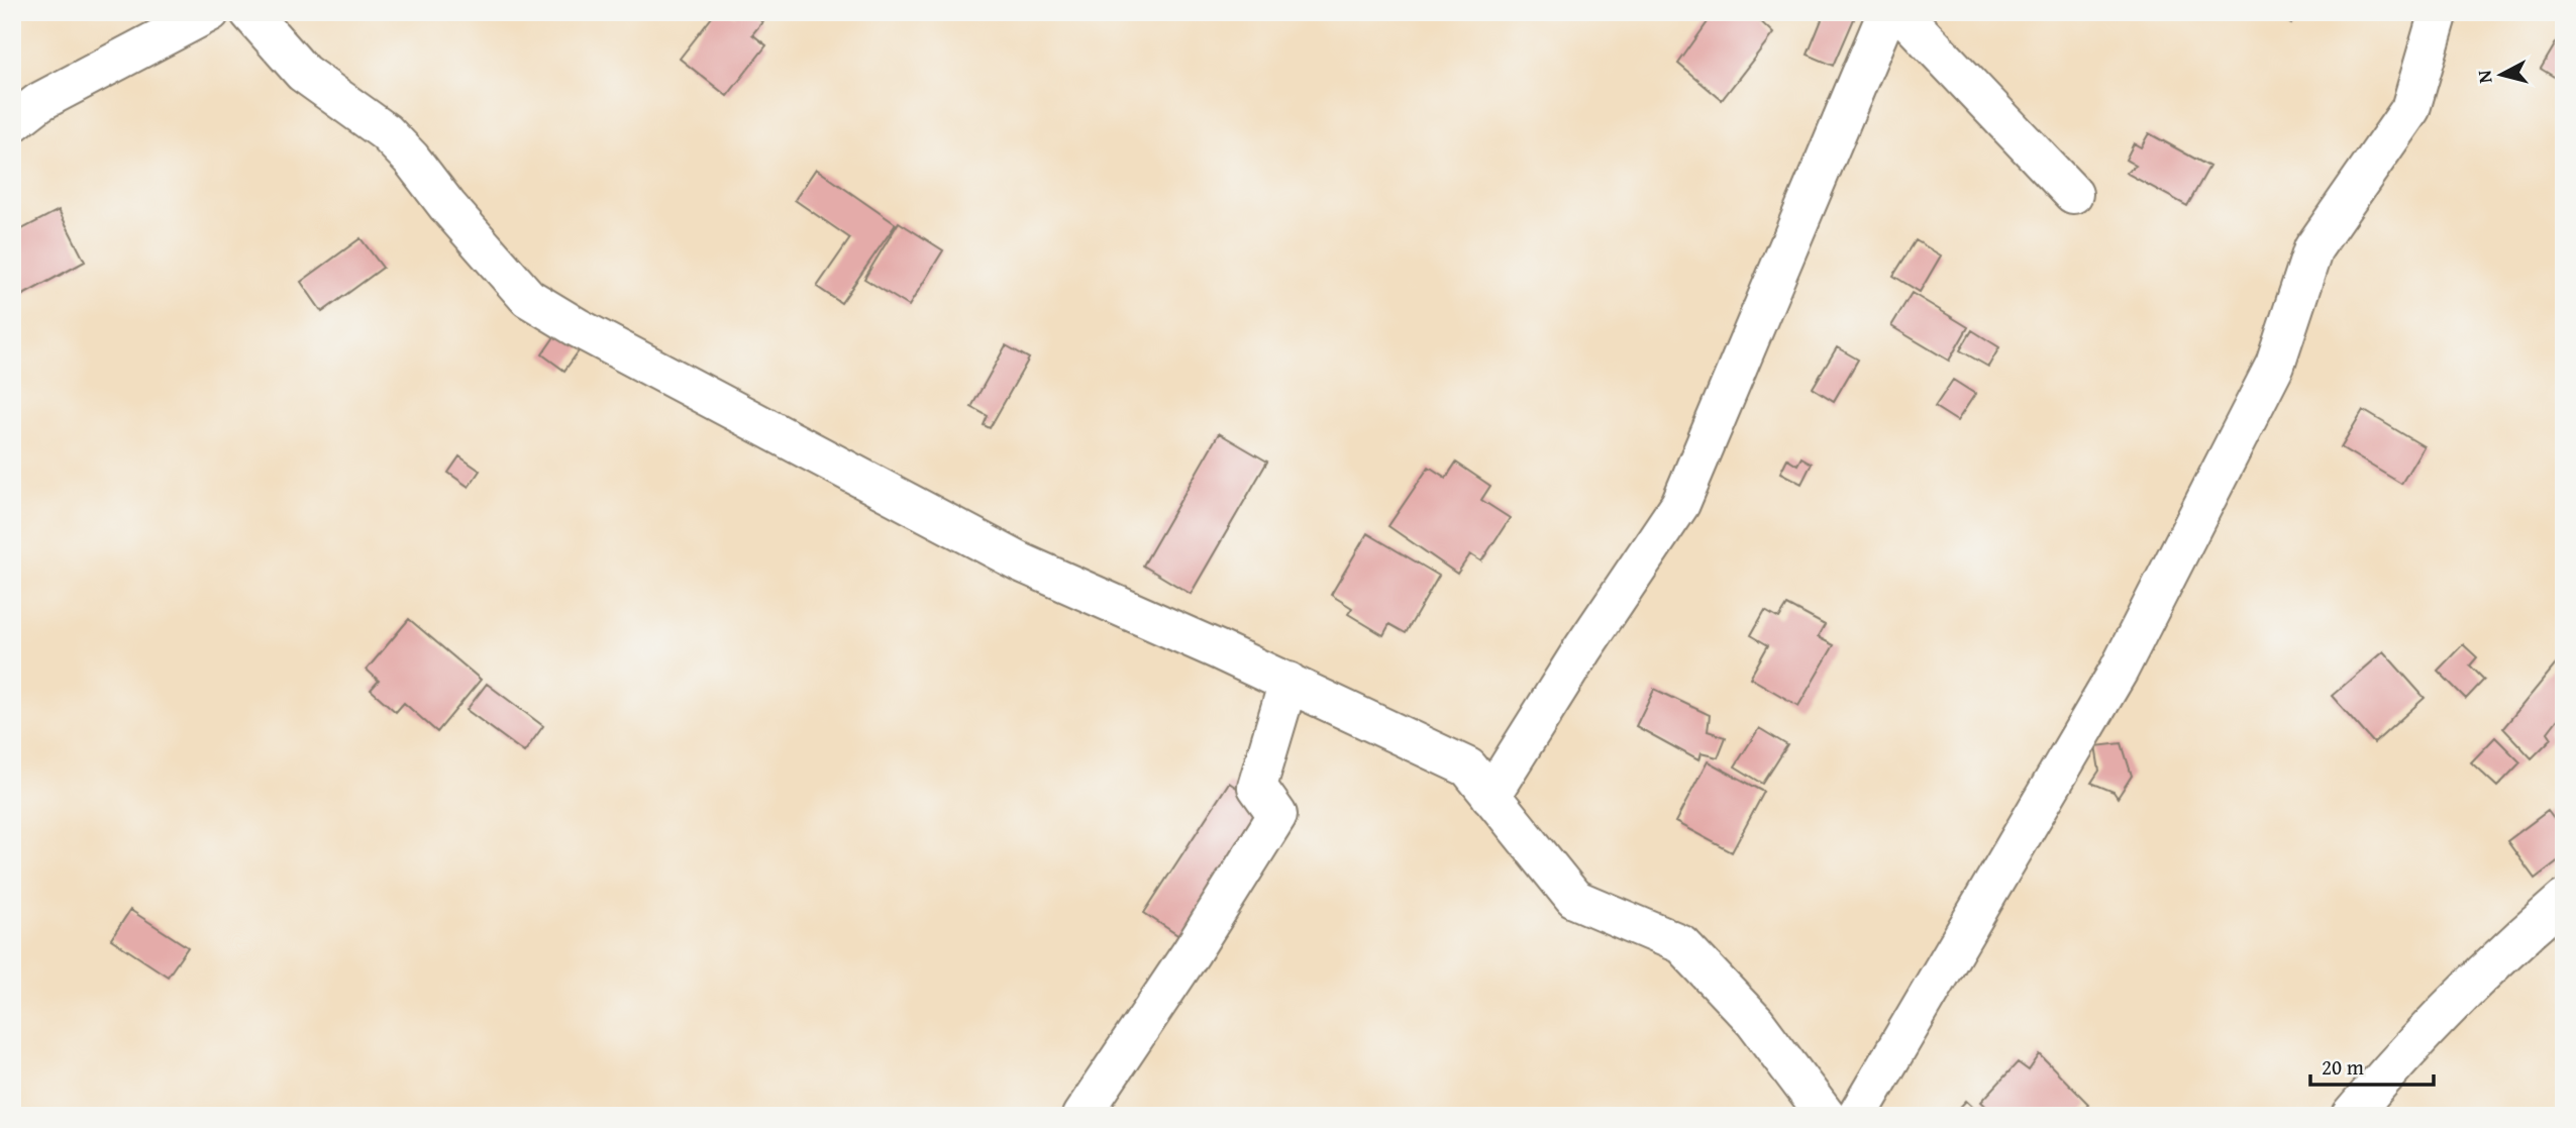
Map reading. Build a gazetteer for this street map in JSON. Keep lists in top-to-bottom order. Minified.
{"scale_bar":"20 m","north":"left"}
